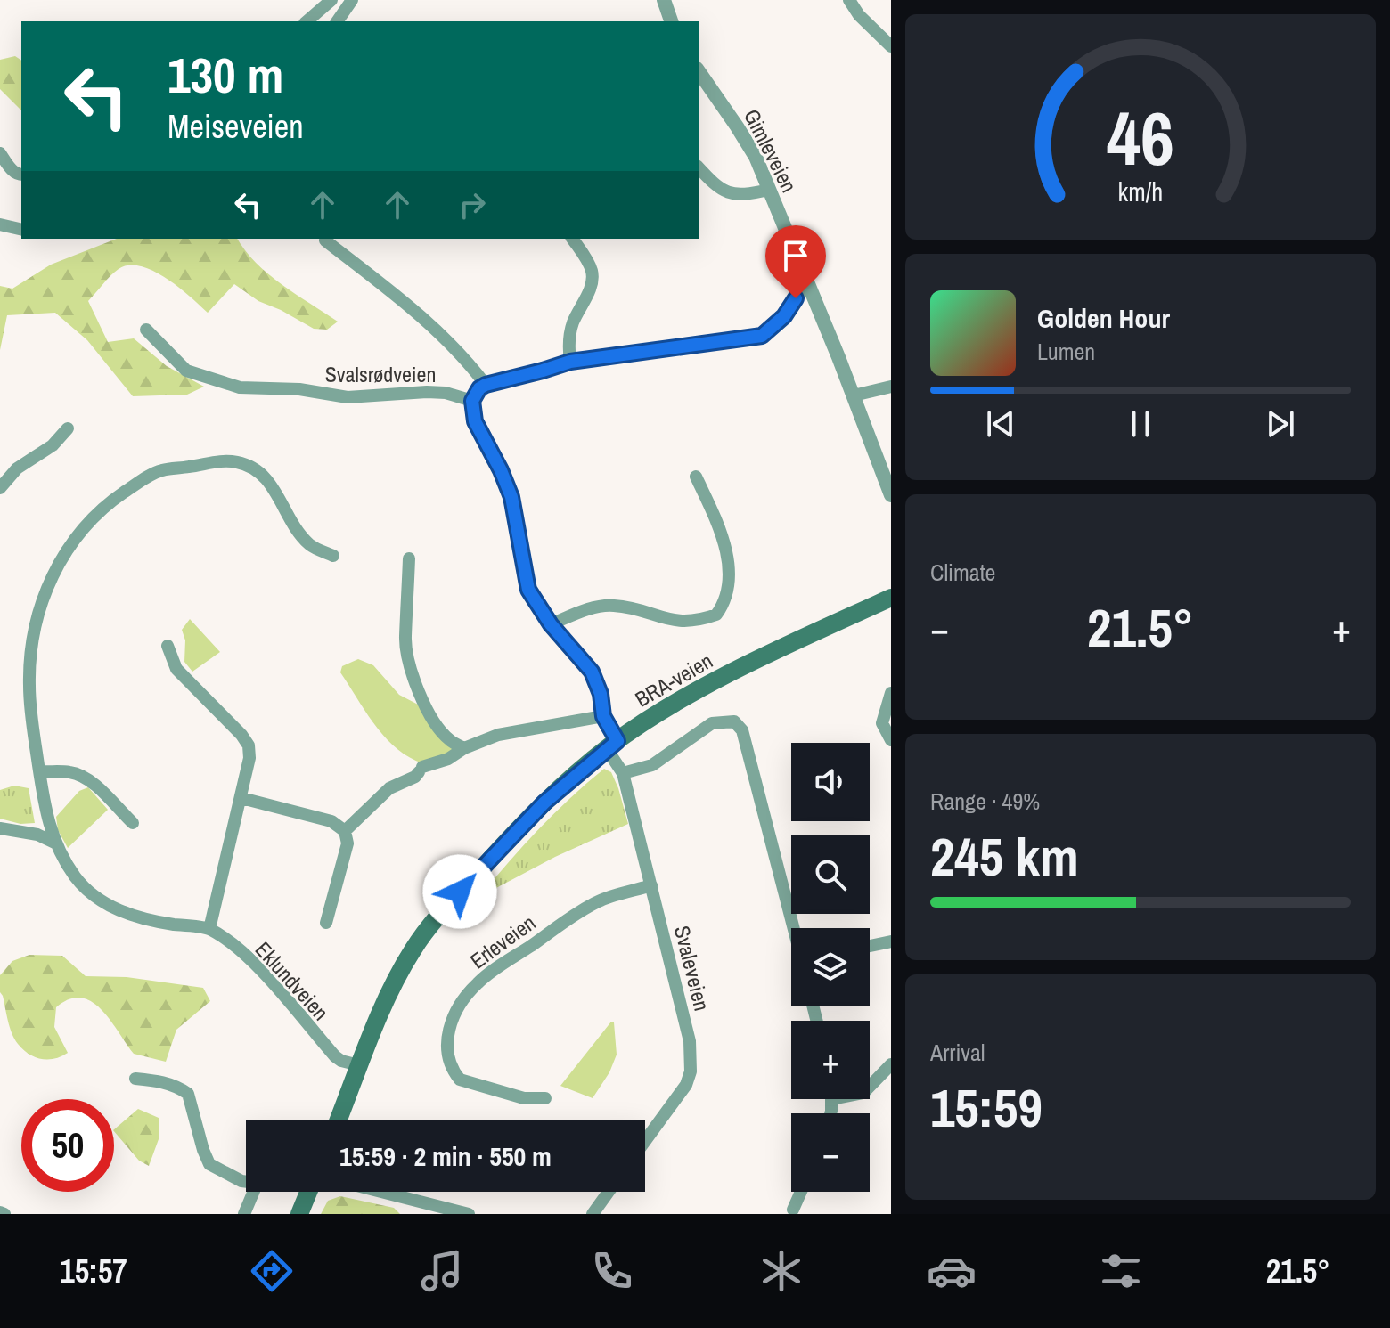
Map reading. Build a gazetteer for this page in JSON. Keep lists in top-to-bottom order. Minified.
{"streets":{"main road":["BRA-veien"],"street":["Gimleveien","Svalsrødveien","Erleveien","Svaleveien","Eklundveien"]},"crossings":[["Svalsrødveien","Svaleveien"],["BRA-veien","Svaleveien"],["BRA-veien","Eklundveien"],["Erleveien","Svaleveien"]],"page":{"turn":["130 m","Meiseveien"],"song":["Golden Hour","Lumen"],"tile":["Climate",["Range · 49%","245 km"],["Arrival","15:59"]],"heat":["−","21.5°","+"],"map_buttons":["+","−"],"limit":"50","trip":"15:59 · 2 min · 550 m","tabs":["15:57","21.5°"],"gauge":["46","km/h"]}}
